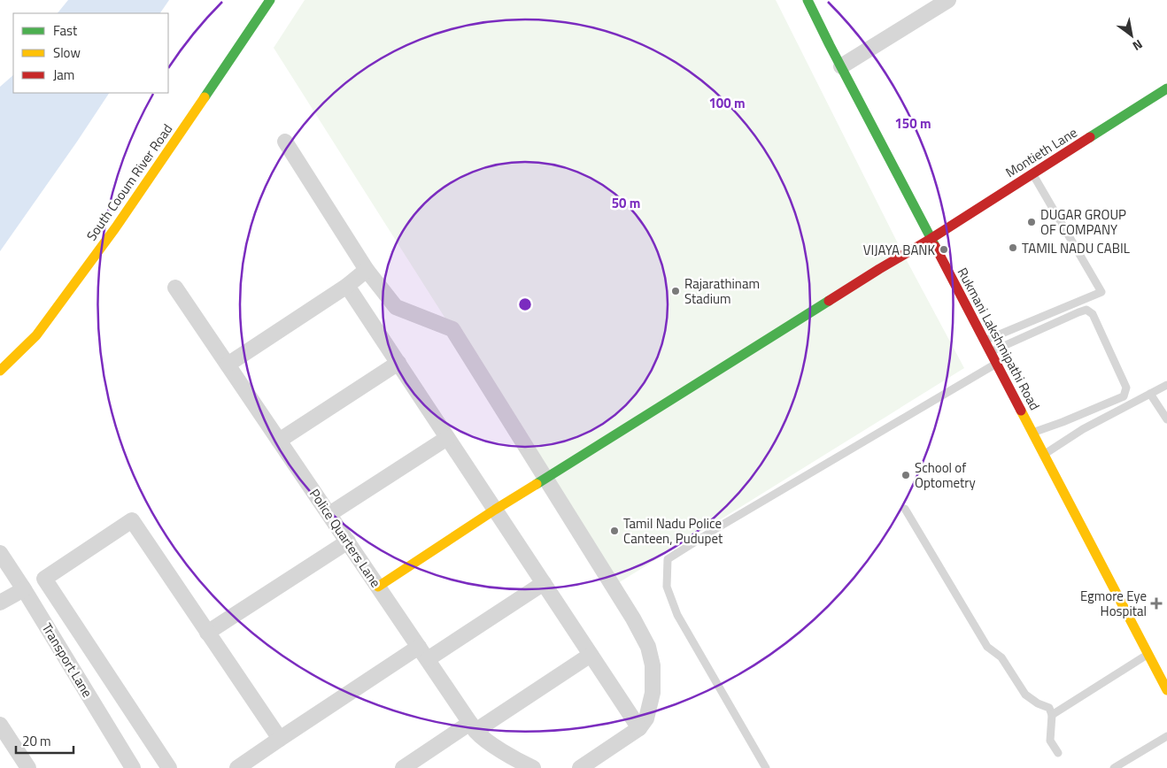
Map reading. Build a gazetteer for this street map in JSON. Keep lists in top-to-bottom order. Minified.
{"streets":{"street":["Montieth Lane","South Cooum River Road","Rukmani Lakshmipathi Road","Police Quarters Lane","Transport Lane"]},"crossings":[["Montieth Lane","Rukmani Lakshmipathi Road"],["Montieth Lane","Police Quarters Lane"]],"places":{"other":["DUGAR GROUP OF COMPANY","TAMIL NADU CABIL","VIJAYA BANK","Rajarathinam Stadium","School of Optometry","Tamil Nadu Police Canteen, Pudupet"],"health":["Egmore Eye Hospital"]},"legend":["Fast","Slow","Jam"],"scale_bar":"20 m","north":"bottom right","rings":["100 m","150 m","50 m"]}
